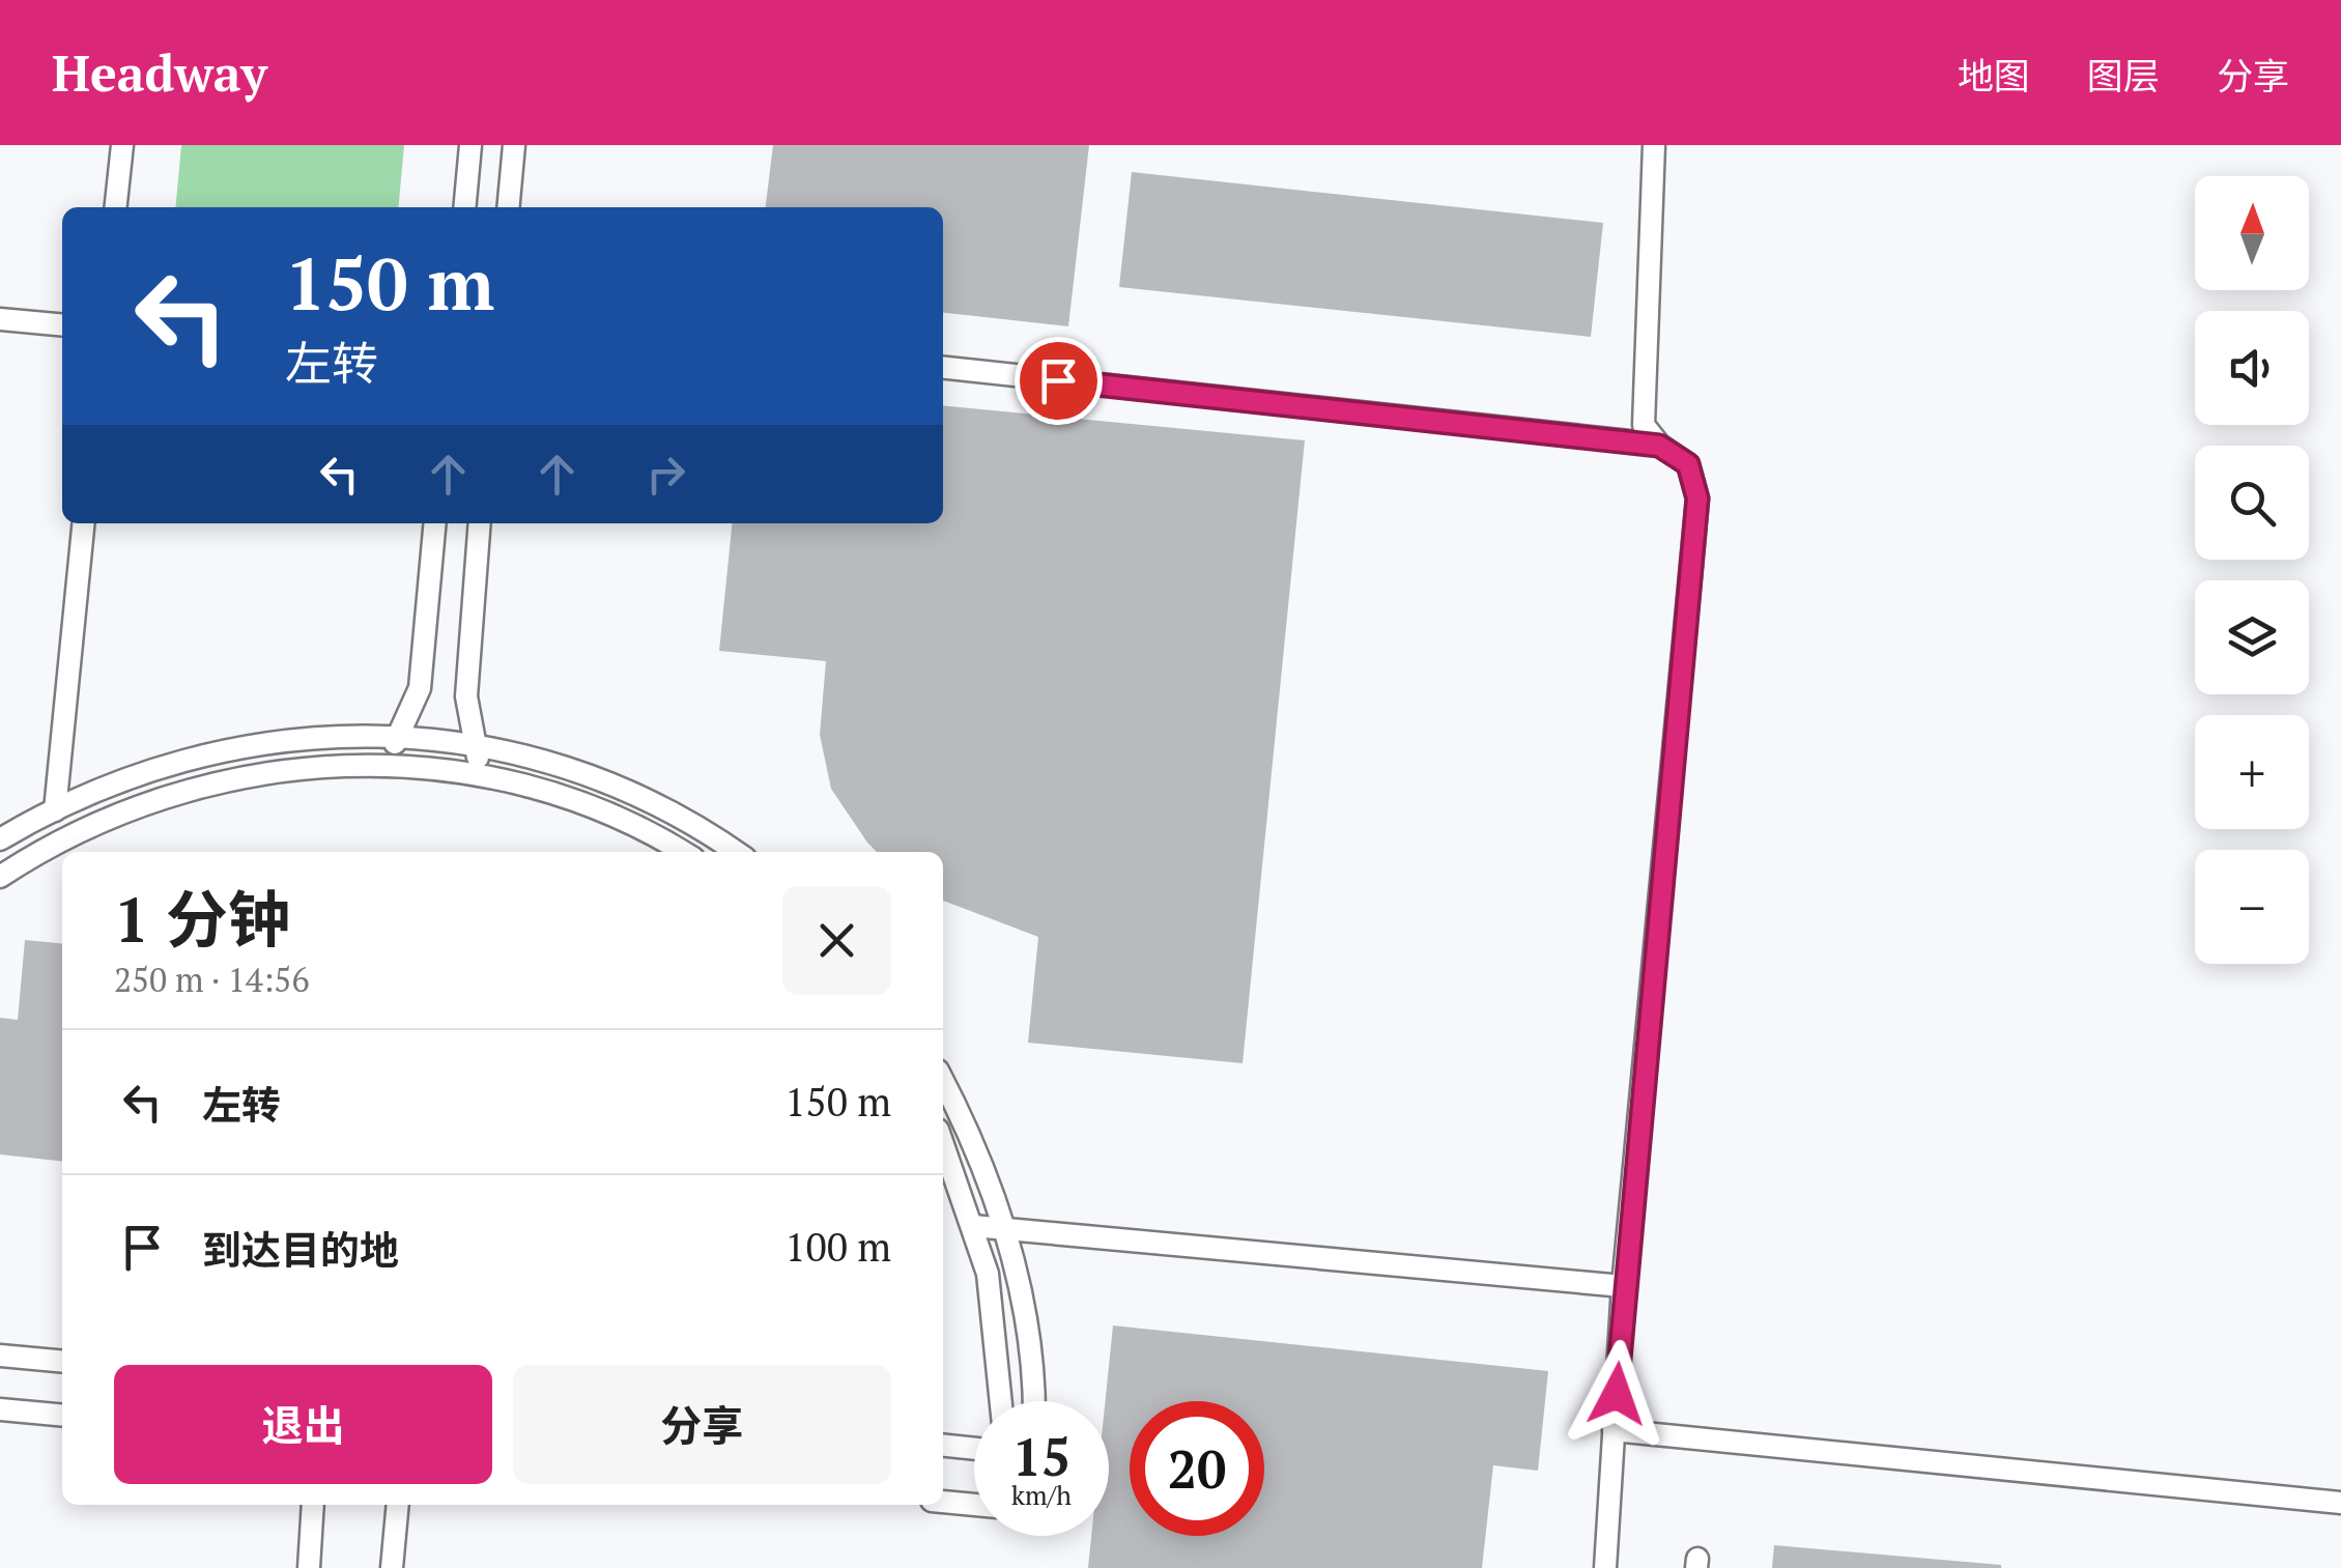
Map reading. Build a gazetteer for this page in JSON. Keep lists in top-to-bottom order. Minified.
{"north":"top","page":{"header":"Headway","nav":["地图","图层","分享"],"map_buttons":["+","−"],"turn":["150 m","左转"],"heading":["1 分钟","250 m · 14:56"],"list":[{"name":"左转","value":"150 m"},{"name":"到达目的地","value":"100 m"}],"buttons":["退出","分享"],"speed":"15 km/h","limit":"20"}}
